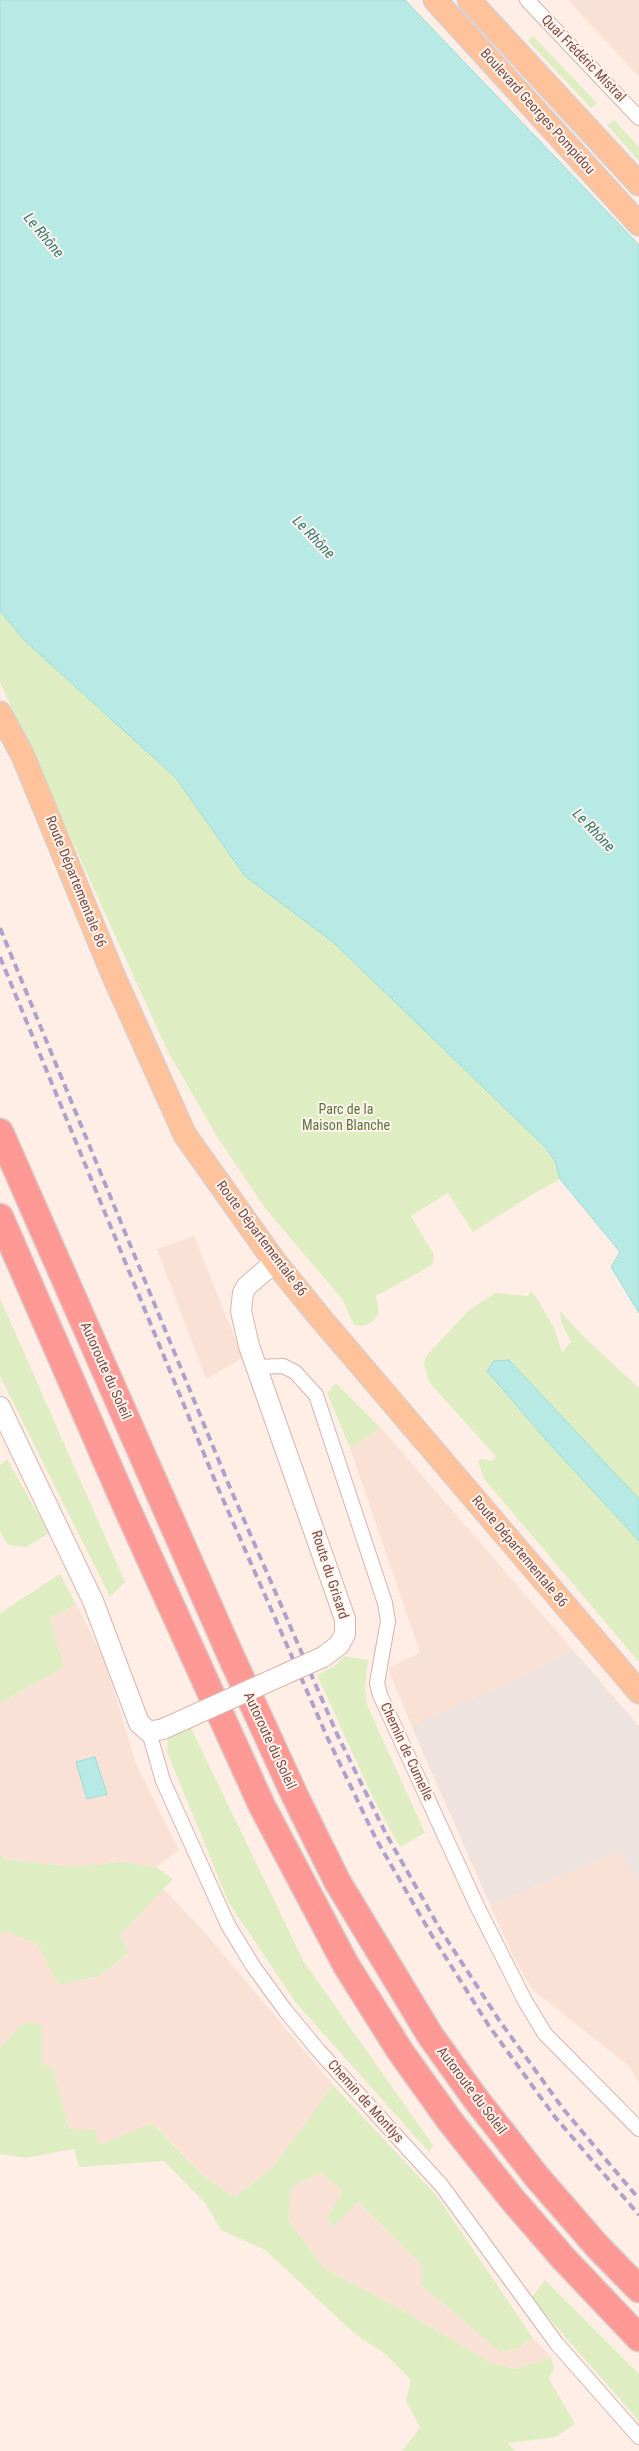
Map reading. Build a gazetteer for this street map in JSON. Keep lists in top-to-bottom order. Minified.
{"streets":{"highway":["Autoroute du Soleil"],"main road":["Boulevard Georges Pompidou","Route Départementale 86"],"street":["Quai Frédéric Mistral","Route du Grisard","Chemin de Cumelle","Chemin de Montlys"]},"crossings":[["Route Départementale 86","Route du Grisard"],["Route du Grisard","Chemin de Cumelle"],["Route du Grisard","Chemin de Montlys"]],"water":["Le Rhône"],"parks":["Parc de la Maison Blanche"]}
